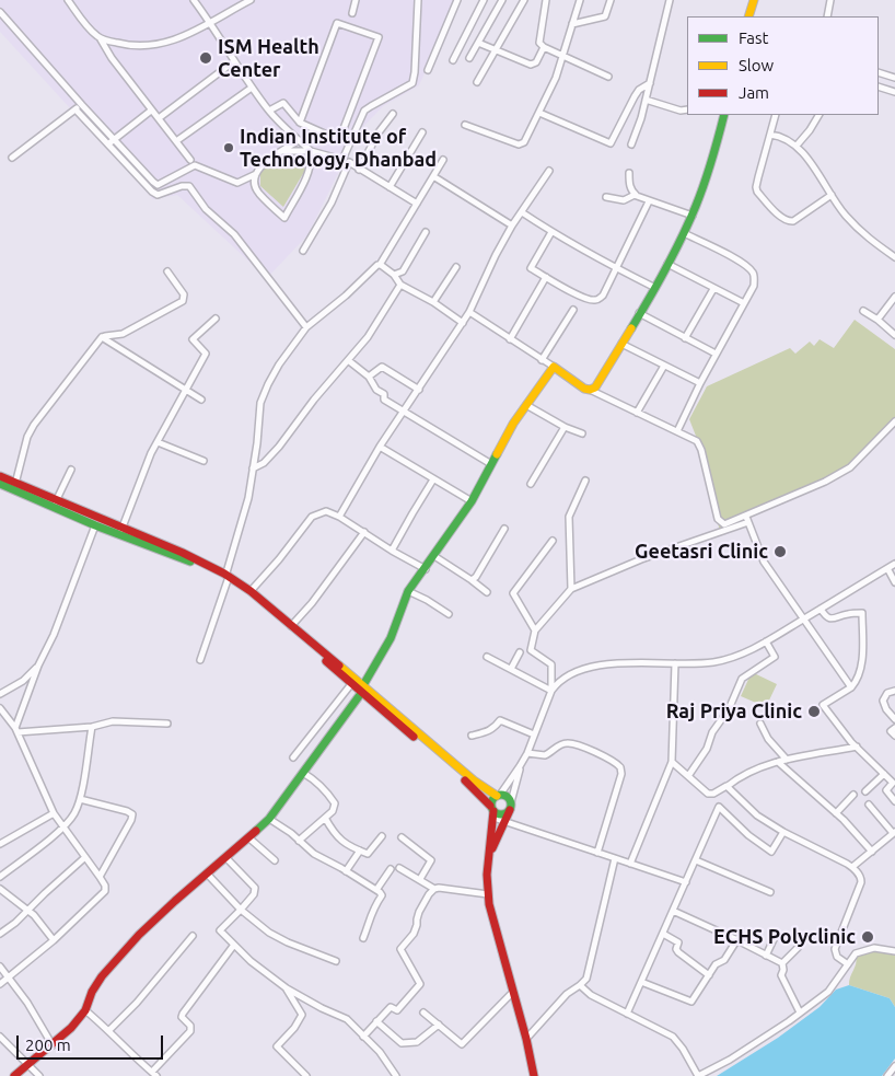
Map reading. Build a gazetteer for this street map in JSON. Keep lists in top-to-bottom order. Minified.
{"places":["ISM Health Center","Indian Institute of Technology, Dhanbad","Geetasri Clinic","Raj Priya Clinic","ECHS Polyclinic"],"legend":["Fast","Slow","Jam"],"scale_bar":"200 m"}
